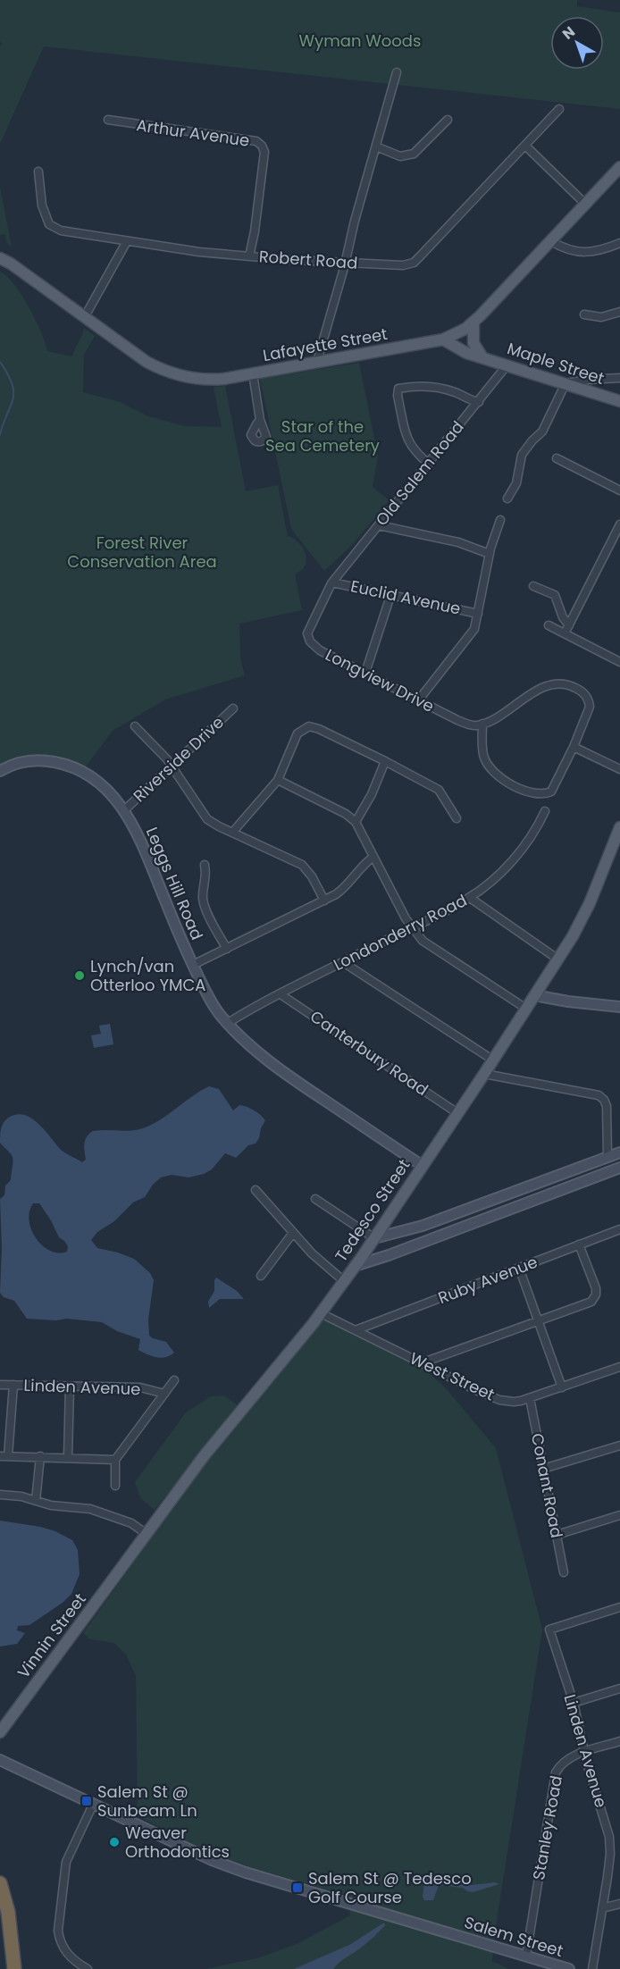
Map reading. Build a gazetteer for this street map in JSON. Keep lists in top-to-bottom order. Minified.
{"streets":{"main road":["Lafayette Street","Maple Street","Leggs Hill Road","Tedesco Street","Vinnin Street","Salem Street"],"street":["Arthur Avenue","Robert Road","Old Salem Road","Euclid Avenue","Longview Drive","Riverside Drive","Londonderry Road","Canterbury Road","Ruby Avenue","West Street","Linden Avenue","Conant Road","Stanley Road"]},"crossings":[["Arthur Avenue","Robert Road"],["Lafayette Street","Maple Street"],["Maple Street","Old Salem Road"],["Old Salem Road","Euclid Avenue"],["Old Salem Road","Longview Drive"],["Euclid Avenue","Longview Drive"],["Riverside Drive","Leggs Hill Road"],["Leggs Hill Road","Londonderry Road"],["Leggs Hill Road","Tedesco Street"],["Londonderry Road","Canterbury Road"],["Canterbury Road","Tedesco Street"],["Tedesco Street","West Street"],["Tedesco Street","Vinnin Street"],["Ruby Avenue","West Street"],["West Street","Conant Road"],["Linden Avenue","Stanley Road"],["Stanley Road","Salem Street"]],"parks":["Wyman Woods","Star of the Sea Cemetery","Forest River Conservation Area"],"places":{"other":["Lynch/van Otterloo YMCA","Weaver Orthodontics"],"transit":["Salem St @ Sunbeam Ln","Salem St @ Tedesco Golf Course"]},"north":"top left"}
